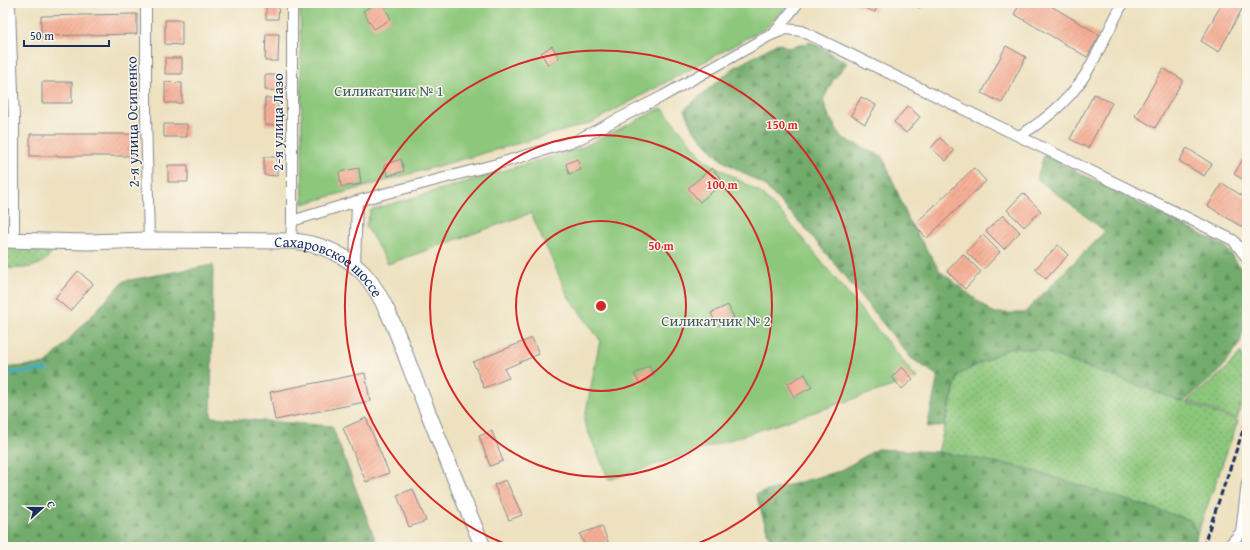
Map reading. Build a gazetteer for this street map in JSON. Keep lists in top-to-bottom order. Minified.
{"streets":{"main road":["Сахаровское шоссе"],"street":["2-я улица Осипенко","2-я улица Лазо"]},"crossings":[["2-я улица Осипенко","Сахаровское шоссе"],["2-я улица Лазо","Сахаровское шоссе"]],"parks":["Силикатчик № 1","Силикатчик № 2"],"scale_bar":"50 m","north":"right","rings":["150 m","100 m","50 m"]}
